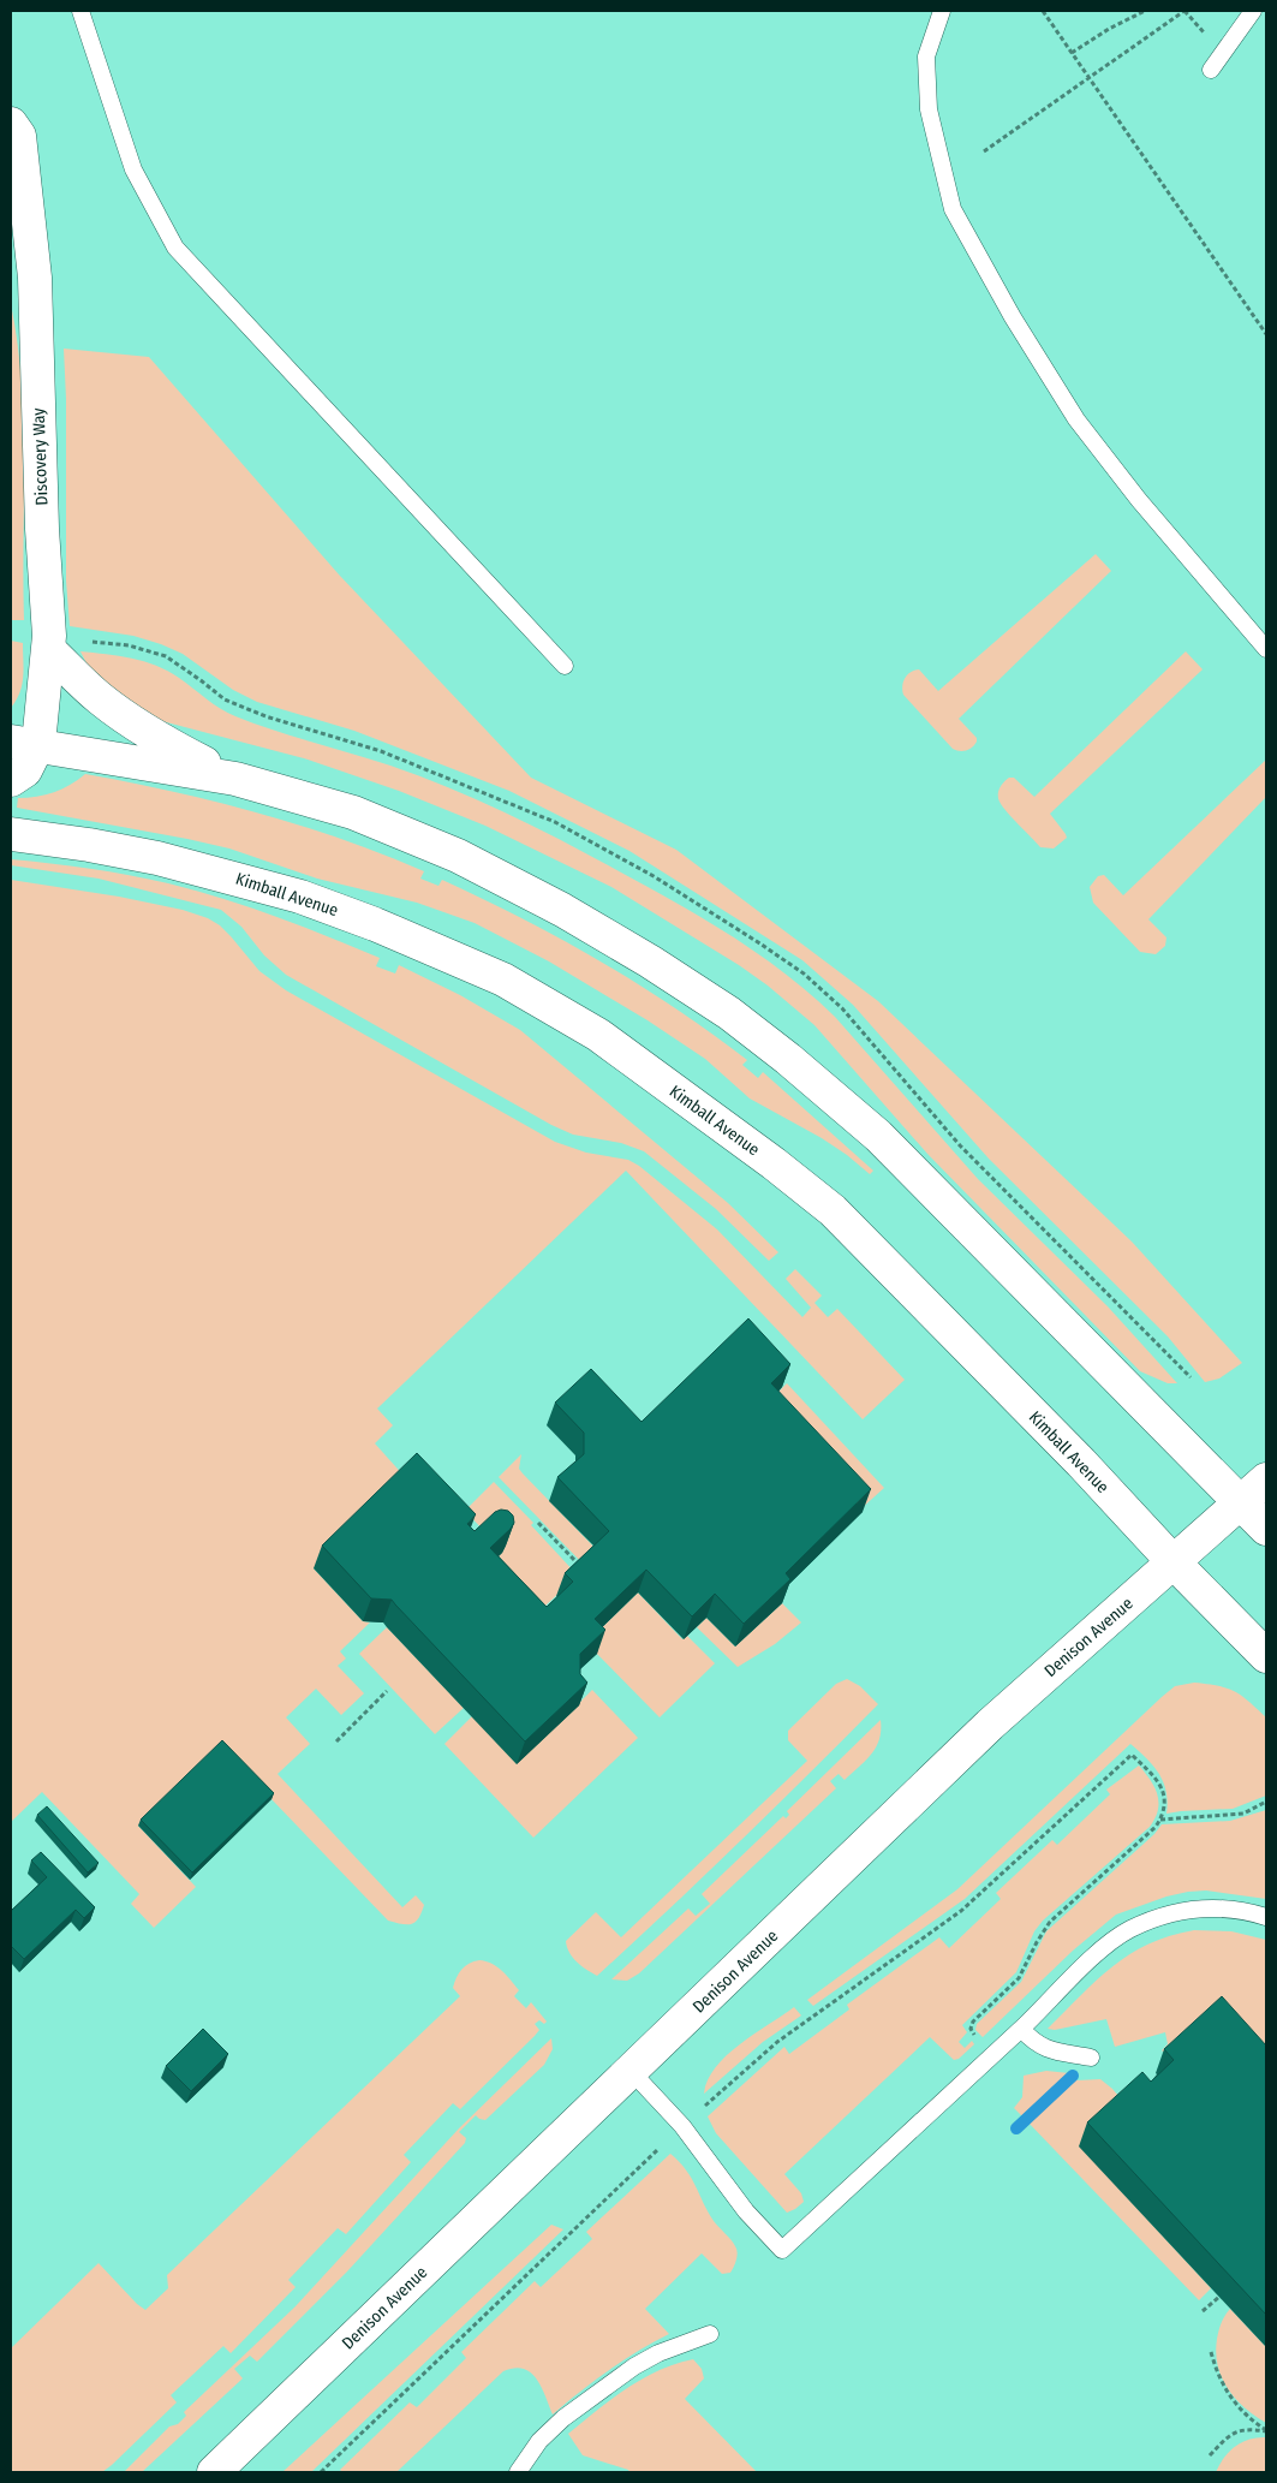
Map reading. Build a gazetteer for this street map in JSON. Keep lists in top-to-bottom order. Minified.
{"streets":{"main road":["Discovery Way","Kimball Avenue","Denison Avenue"]},"crossings":[["Kimball Avenue","Denison Avenue"]]}
